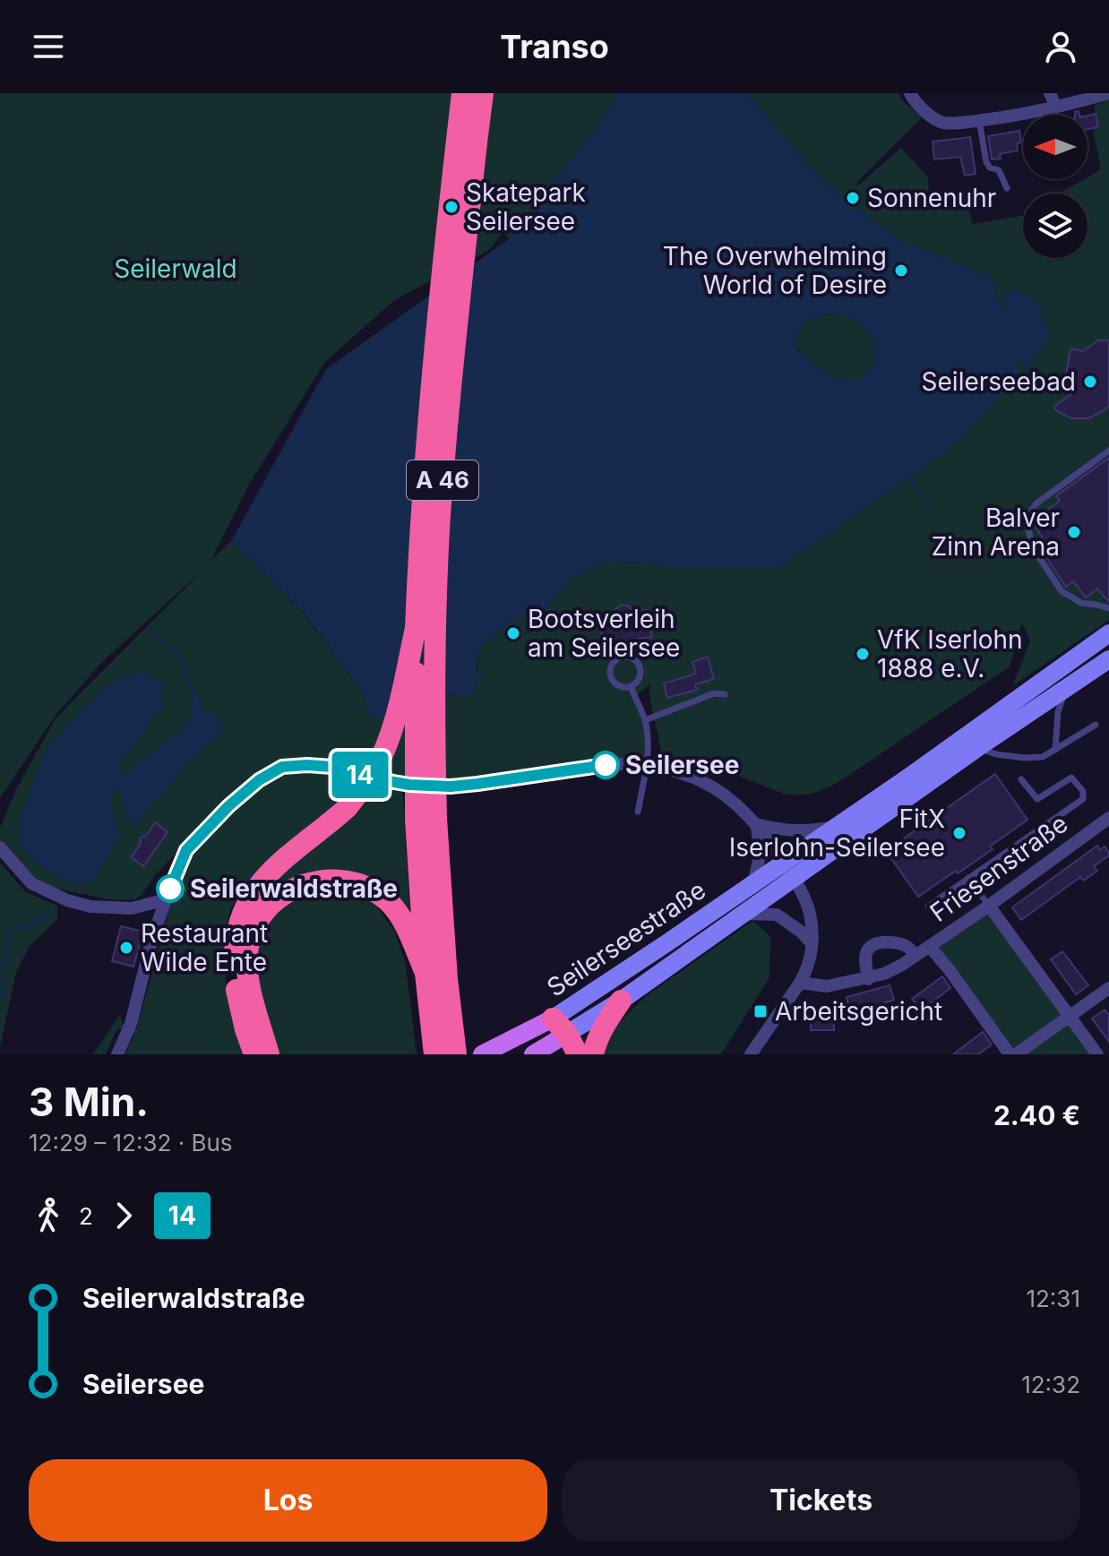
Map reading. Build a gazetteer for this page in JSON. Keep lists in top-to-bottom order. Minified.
{"streets":{"highway":["A 46"],"main road":["Seilerseestraße"],"street":["Friesenstraße"]},"parks":["Seilerwald"],"places":{"other":["Sonnenuhr","Skatepark Seilersee","The Overwhelming World of Desire","Seilerseebad","Balver Zinn Arena","Bootsverleih am Seilersee","VfK Iserlohn 1888 e.V.","Seilersee","FitX Iserlohn-Seilersee","Seilerwaldstraße","Restaurant Wilde Ente"],"transit":["Arbeitsgericht"]},"lines":["bus line 14"],"north":"left","page":{"header":"Transo","on_map":"14","heading":["3 Min.","12:29 – 12:32 · Bus","2.40 €"],"legs":["2","14"],"list":[{"name":"Seilerwaldstraße","value":"12:31"},{"name":"Seilersee","value":"12:32"}],"buttons":["Los","Tickets"]}}
